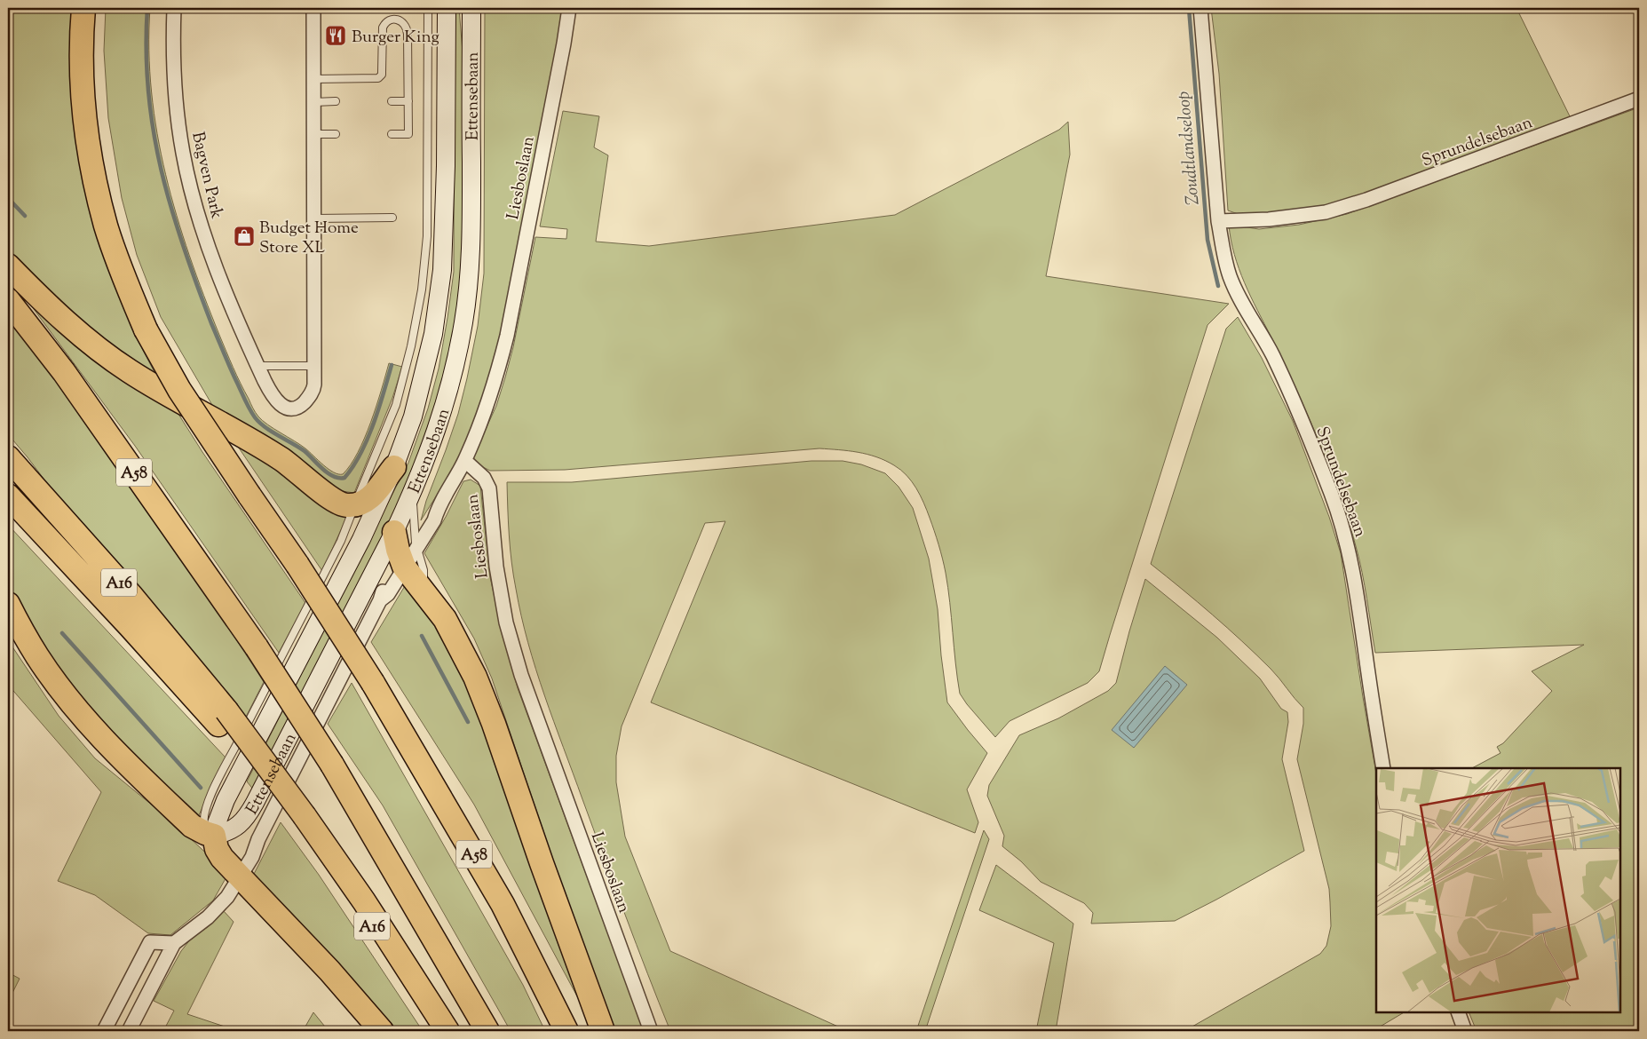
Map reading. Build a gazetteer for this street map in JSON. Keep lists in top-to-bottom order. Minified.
{"streets":{"highway":["A58","A16"],"main road":["Ettensebaan"],"street":["Sprundelsebaan","Bagven Park","Liesboslaan"]},"water":["Zoudtlandseloop"],"places":{"restaurant":["Burger King"],"shop":["Budget Home Store XL"]}}
